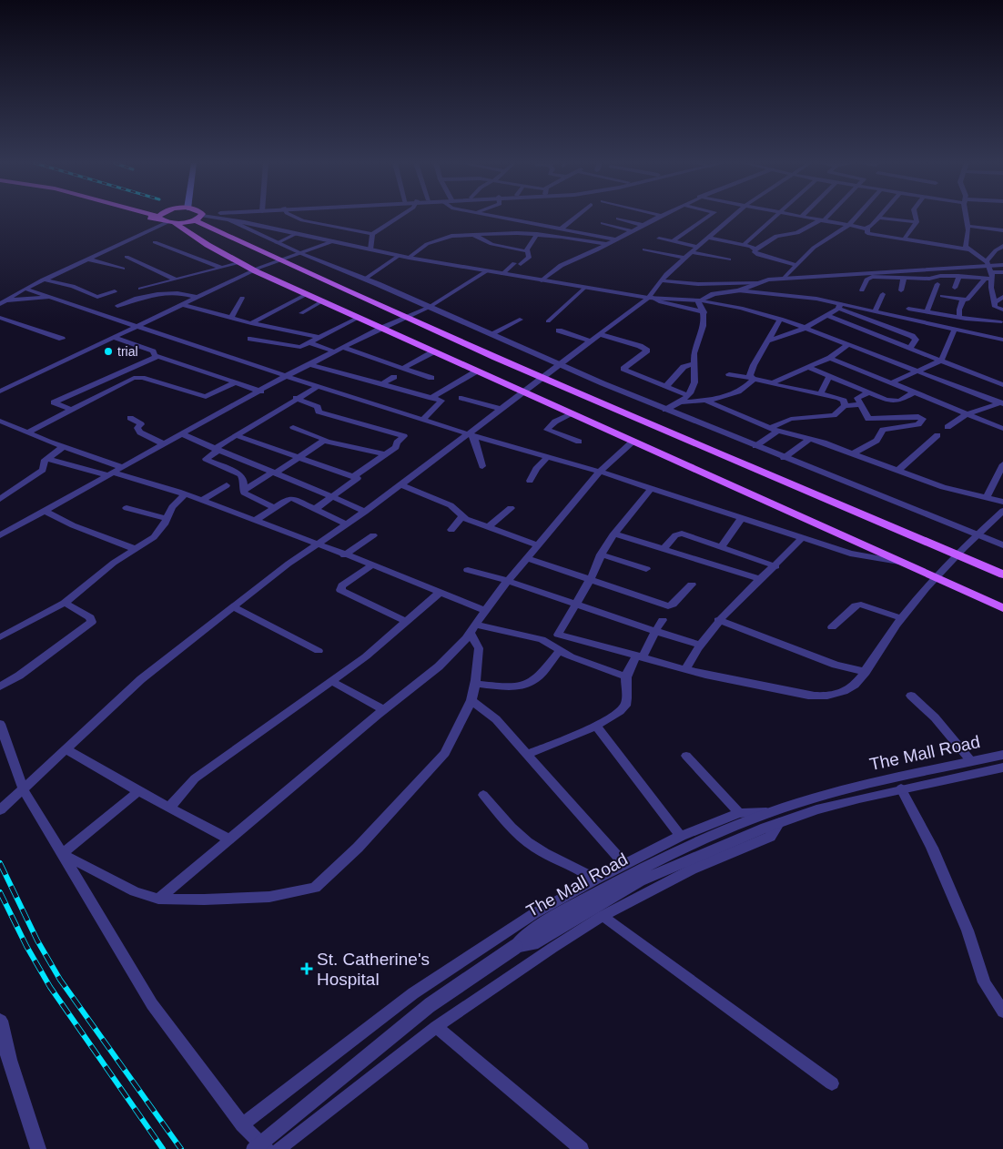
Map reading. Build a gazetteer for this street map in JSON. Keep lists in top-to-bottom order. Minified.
{"streets":{"street":["The Mall Road"]},"places":{"other":["trial"],"health":["St. Catherine's Hospital"]}}
